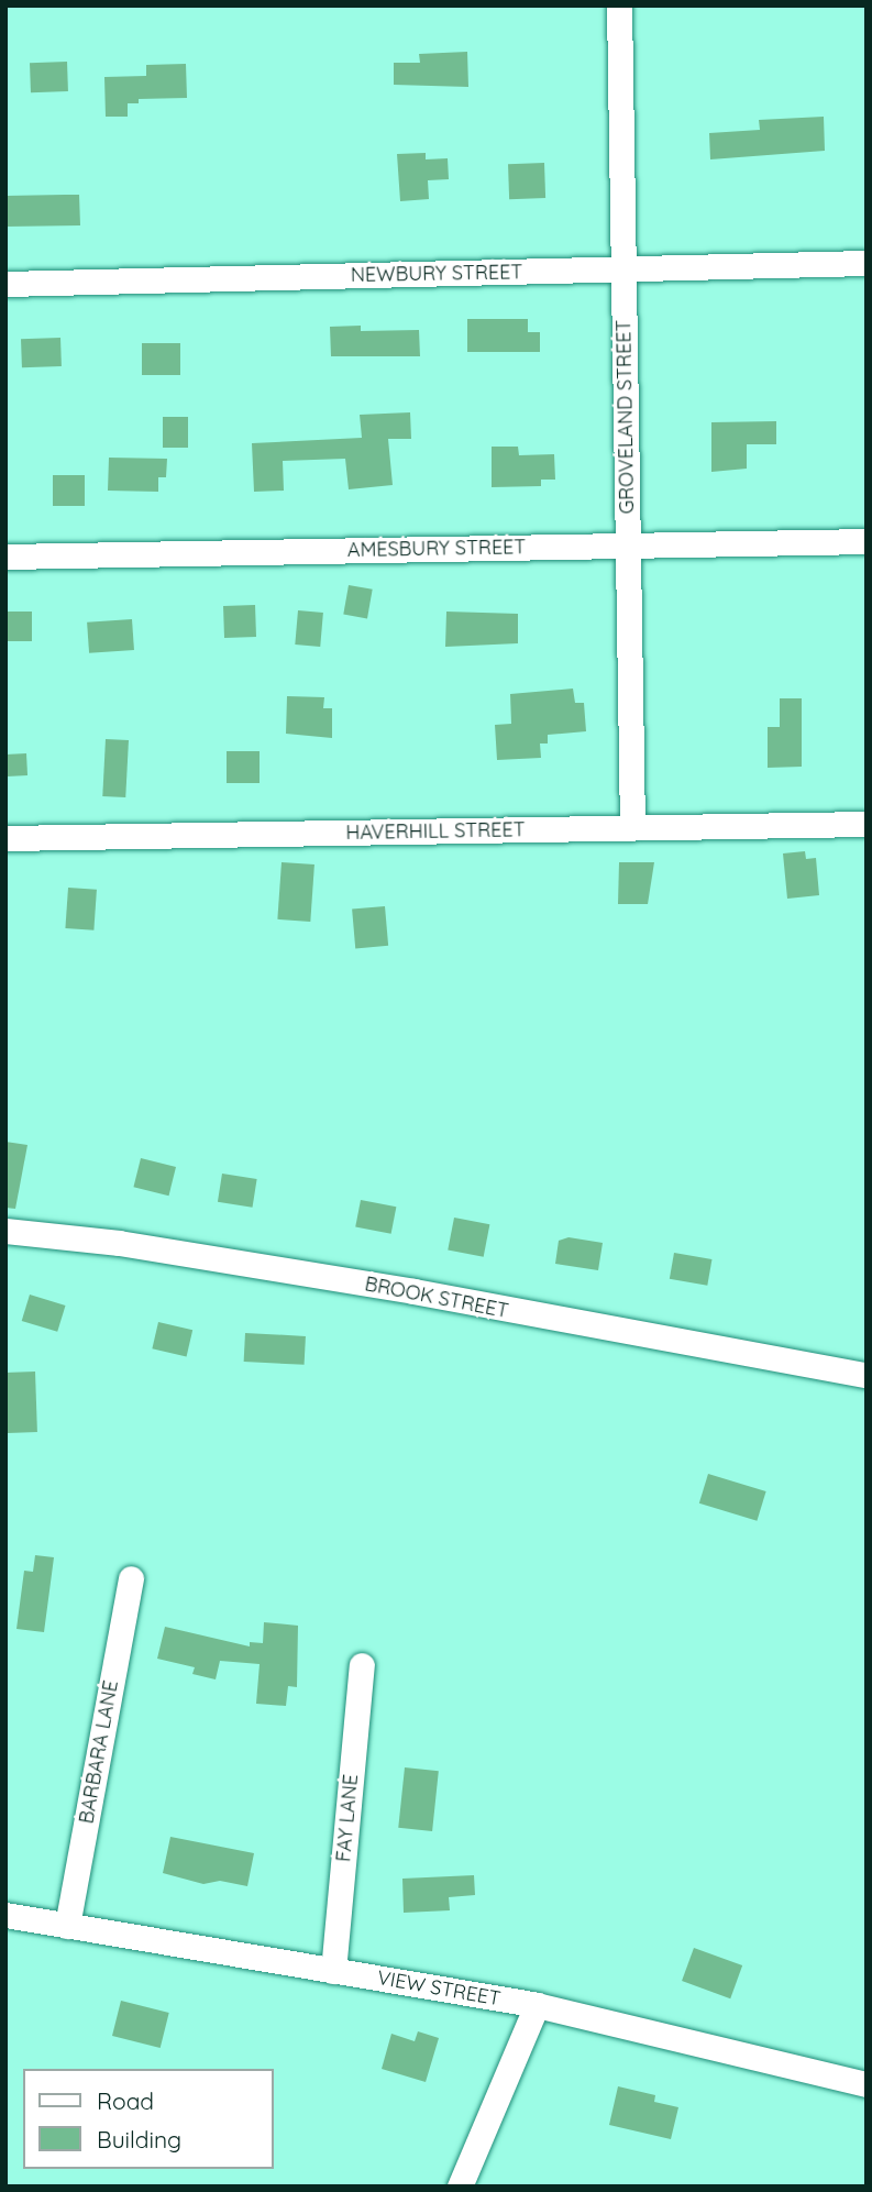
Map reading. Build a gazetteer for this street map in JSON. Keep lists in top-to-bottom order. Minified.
{"streets":{"street":["NEWBURY STREET","GROVELAND STREET","AMESBURY STREET","HAVERHILL STREET","BROOK STREET","BARBARA LANE","FAY LANE","VIEW STREET"]},"crossings":[["NEWBURY STREET","GROVELAND STREET"],["GROVELAND STREET","AMESBURY STREET"],["GROVELAND STREET","HAVERHILL STREET"],["BARBARA LANE","VIEW STREET"],["FAY LANE","VIEW STREET"]],"legend":["Road","Building"]}
